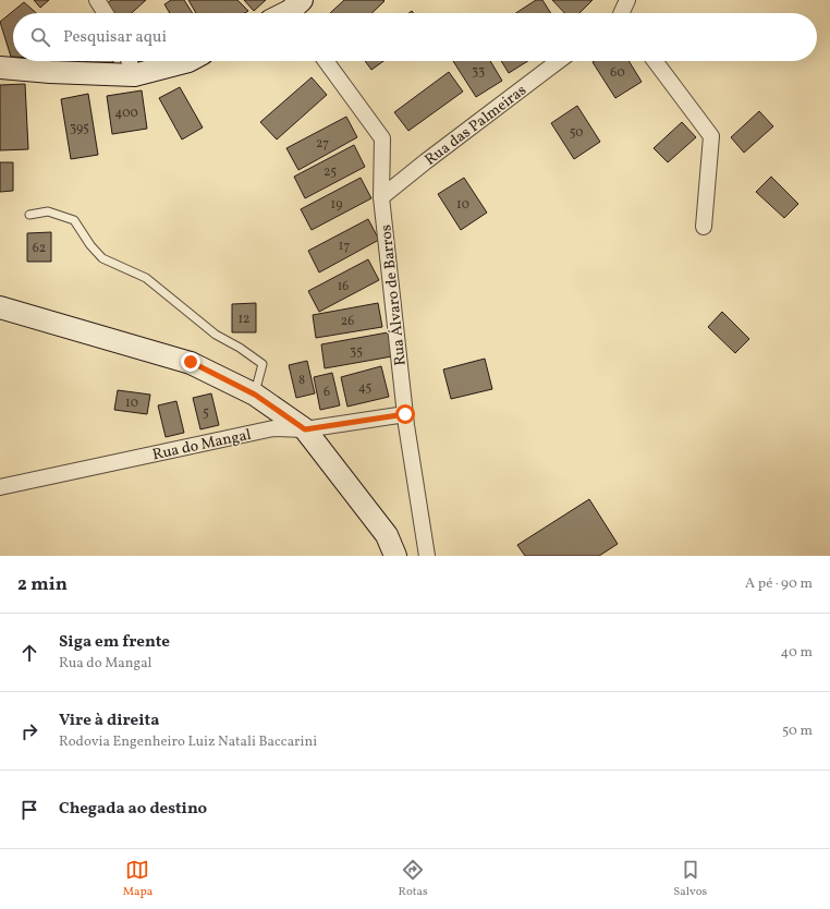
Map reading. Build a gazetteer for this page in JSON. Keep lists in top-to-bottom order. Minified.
{"streets":{"street":["Rua das Palmeiras","Rua Álvaro de Barros","Rua do Mangal"]},"crossings":[["Rua das Palmeiras","Rua Álvaro de Barros"],["Rua Álvaro de Barros","Rua do Mangal"]],"house_numbers":["33","60","400","395","50","27","25","19","10","17","62","16","12","26","35","8","45","6","10","5"],"page":{"search":"Pesquisar aqui","heading":["2 min","A pé · 90 m"],"list":[["Siga em frente","Rua do Mangal","40 m"],["Vire à direita","Rodovia Engenheiro Luiz Natali Baccarini","50 m"],"Chegada ao destino"],"nav":["Mapa","Rotas","Salvos"]}}
